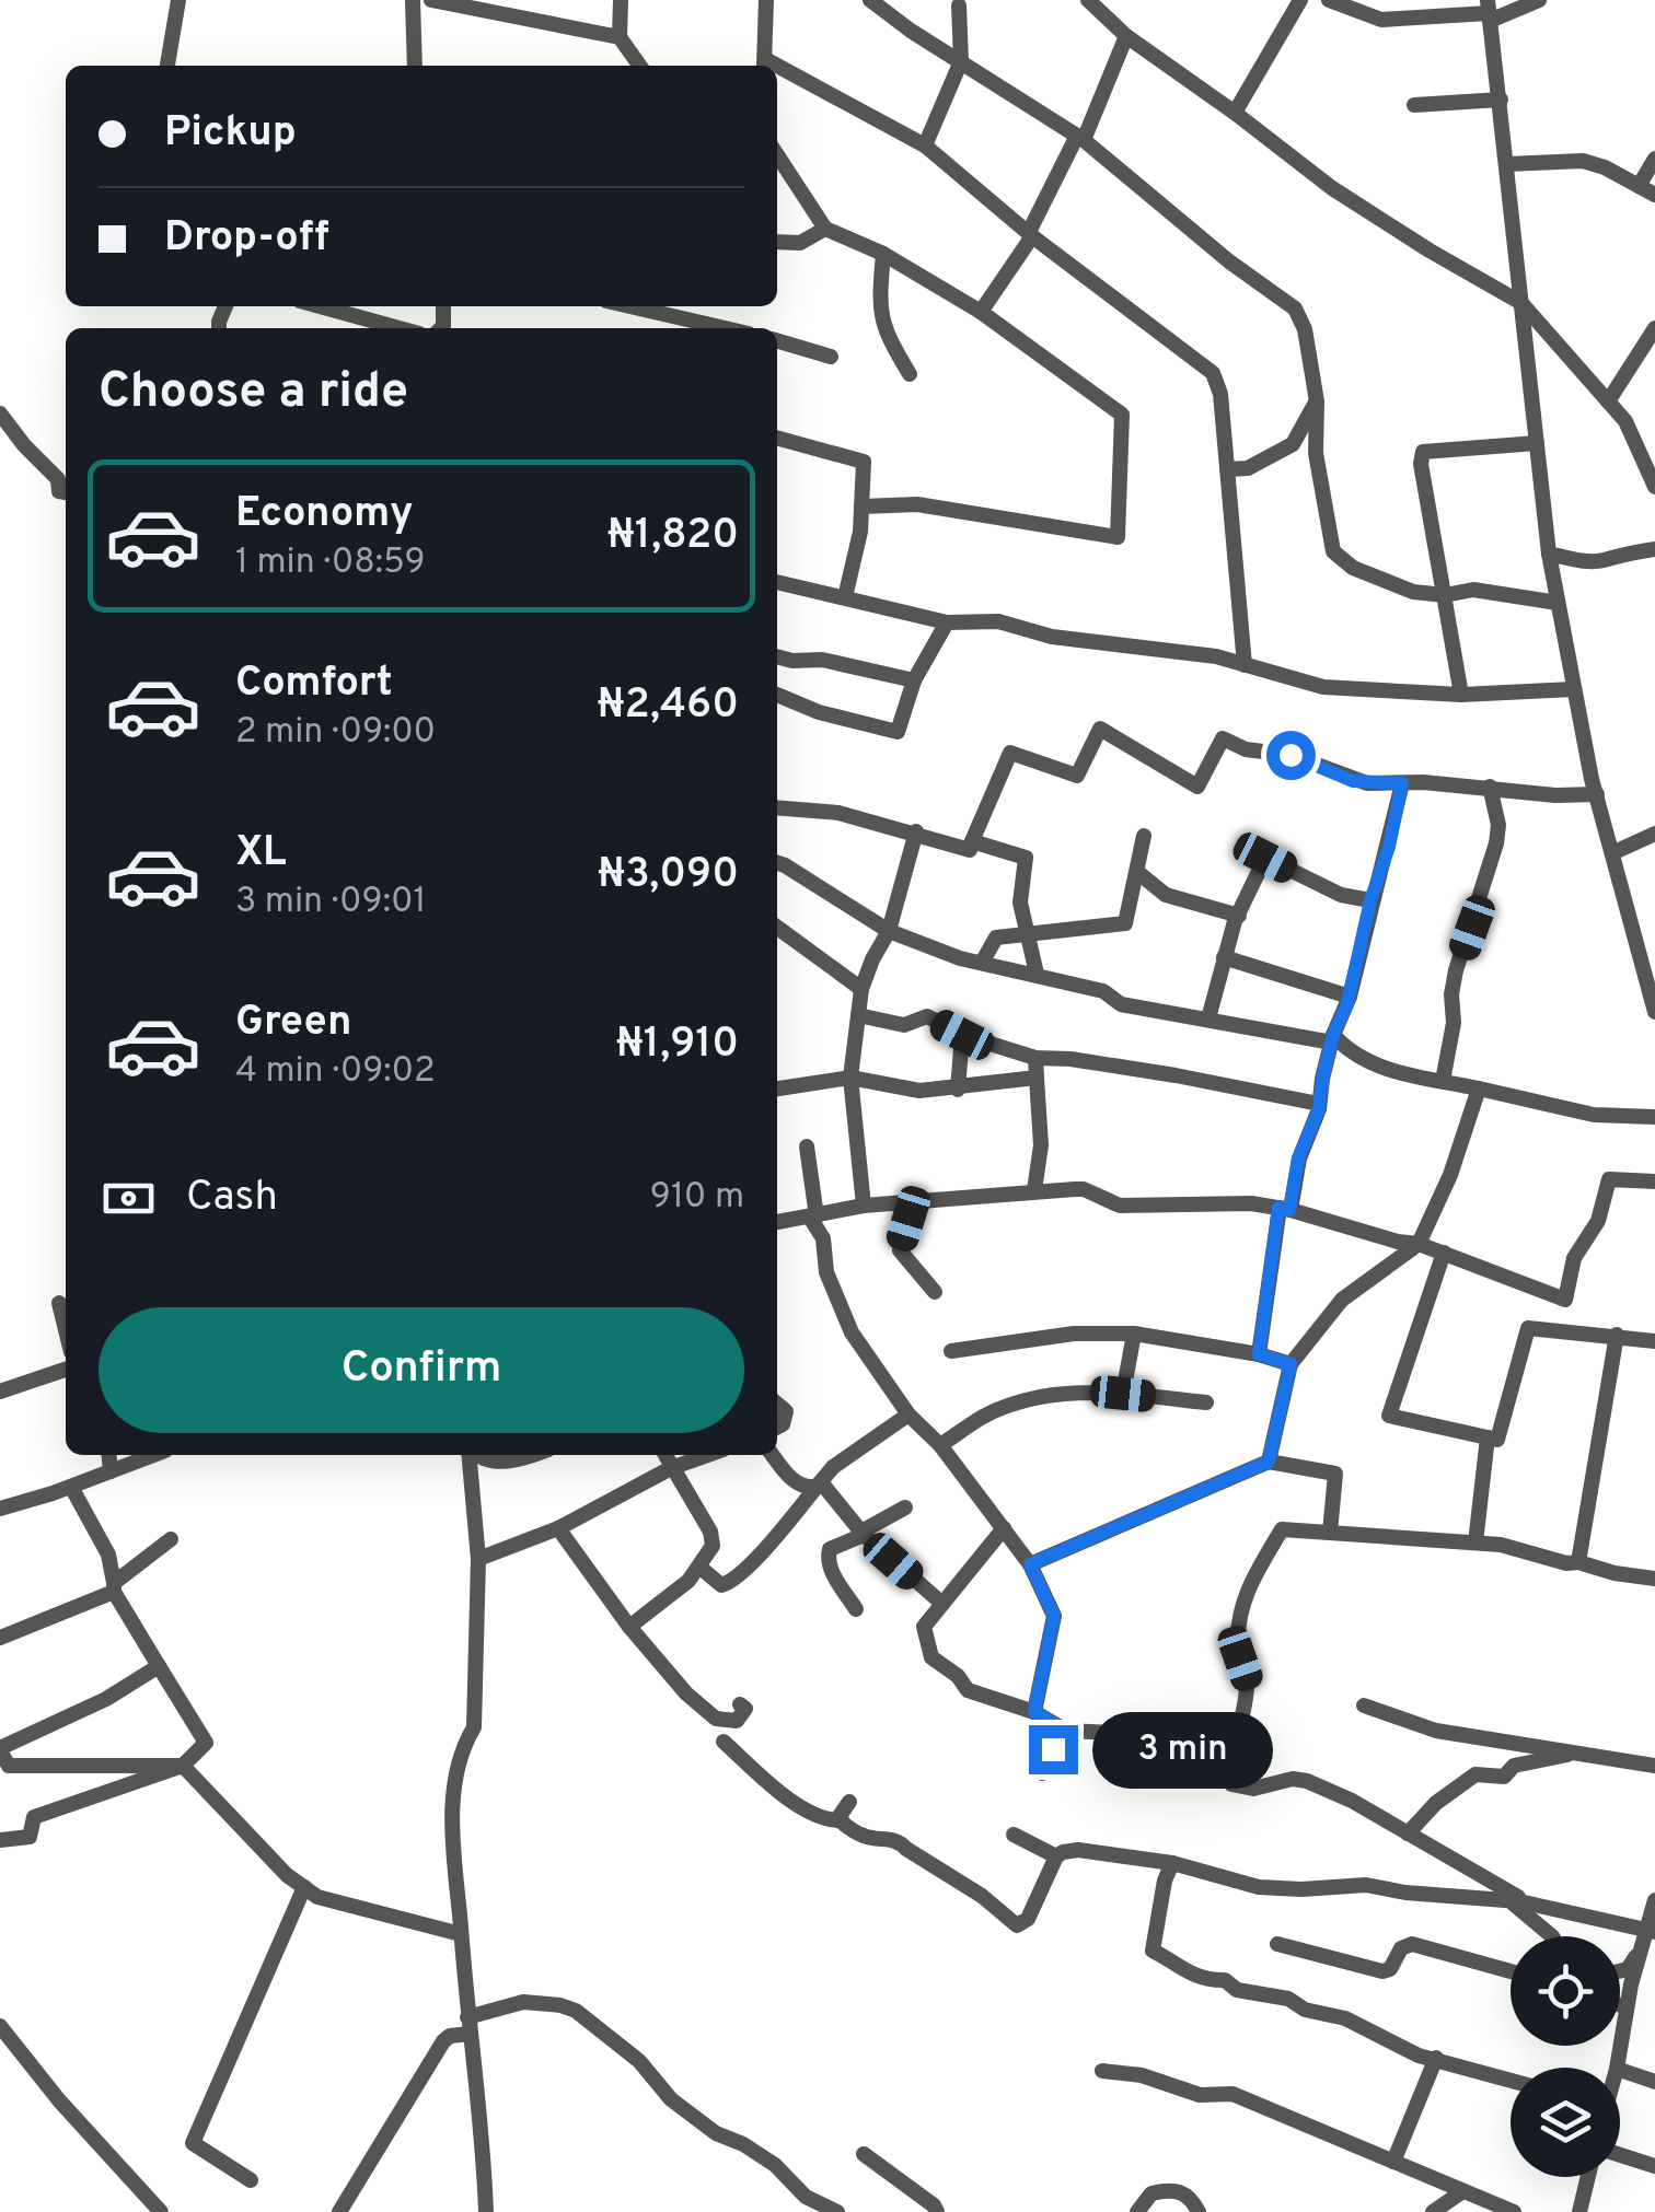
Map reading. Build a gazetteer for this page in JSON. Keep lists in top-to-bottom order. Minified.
{"page":{"banner":["Pickup","Drop-off"],"heading":"Choose a ride","list":[{"name":"Economy","note":"1 min · 08:59","value":"₦1,820"},{"name":"Comfort","note":"2 min · 09:00","value":"₦2,460"},{"name":"XL","note":"3 min · 09:01","value":"₦3,090"},{"name":"Green","note":"4 min · 09:02","value":"₦1,910"}],"pay":["Cash","910 m"],"buttons":"Confirm","bubble":"3 min"}}
